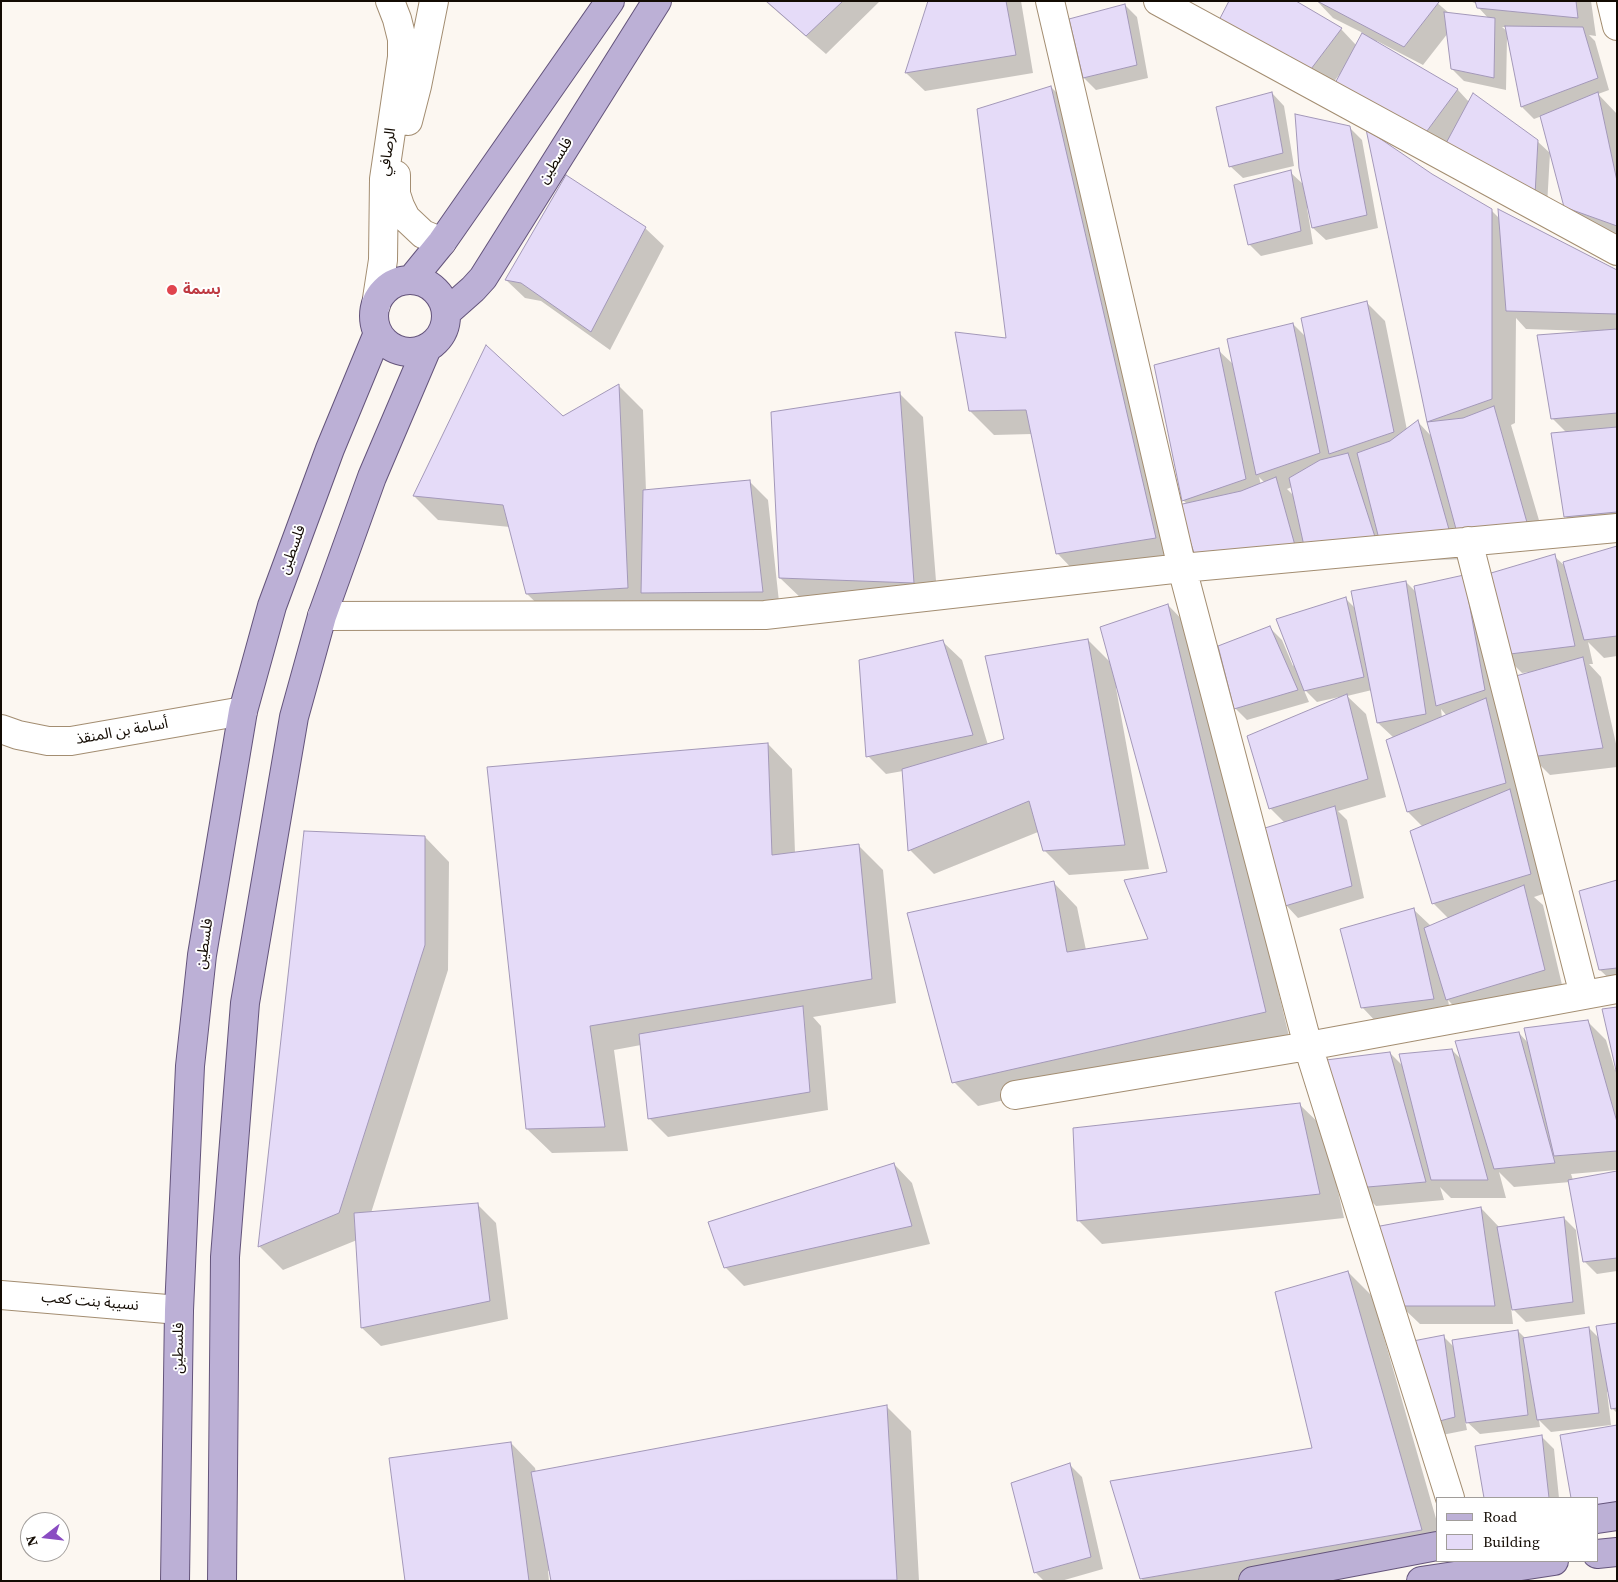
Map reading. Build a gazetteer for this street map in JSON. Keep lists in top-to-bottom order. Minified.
{"streets":{"main road":["فلسطين"],"street":["الرصافي","أسامة بن المنقذ","نسيبة بنت كعب"]},"crossings":[["الرصافي","فلسطين"],["فلسطين","أسامة بن المنقذ"],["فلسطين","نسيبة بنت كعب"]],"places":["بسمة"],"legend":["Road","Building"],"north":"left"}
